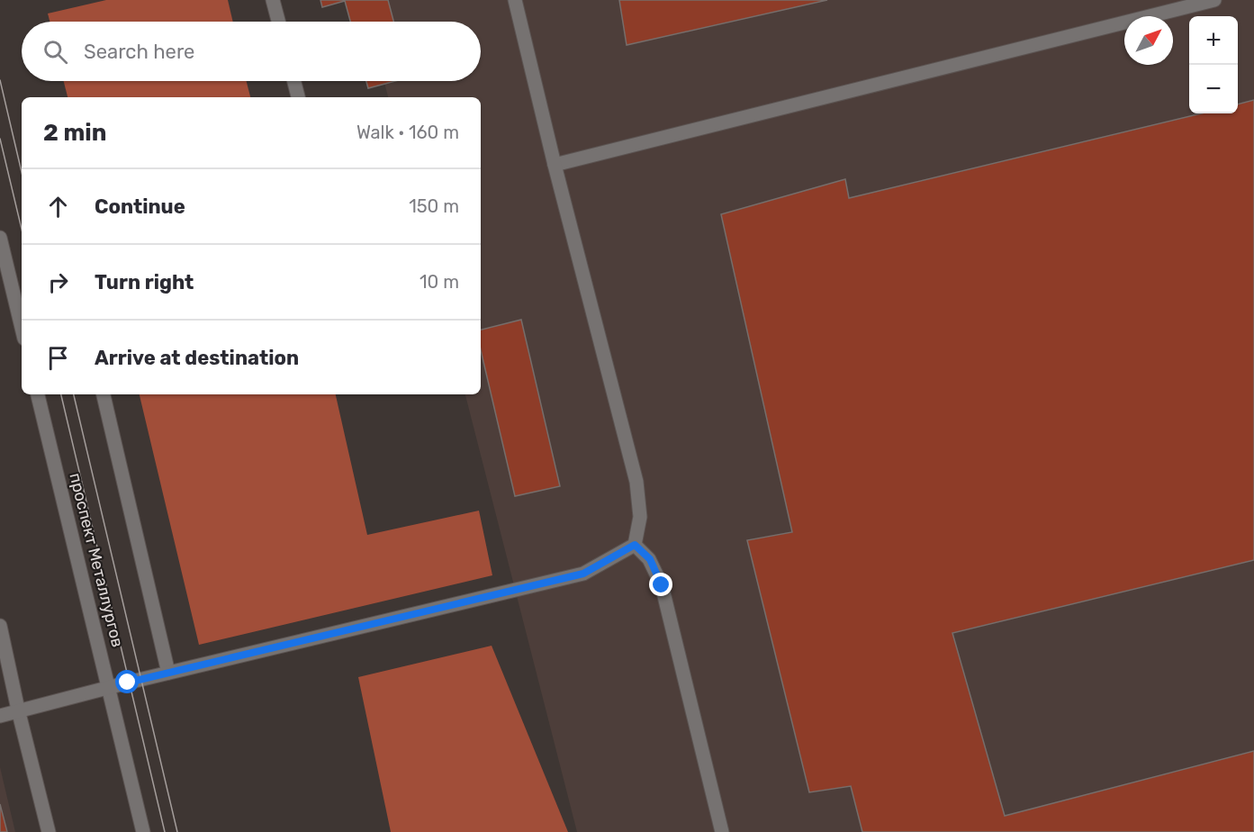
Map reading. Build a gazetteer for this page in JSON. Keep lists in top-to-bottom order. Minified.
{"streets":{"street":["проспект Металлургов"]},"north":"top right","page":{"map_buttons":["+","−"],"search":"Search here","heading":["2 min","Walk · 160 m"],"list":[["Continue","150 m"],["Turn right","10 m"],"Arrive at destination"]}}
